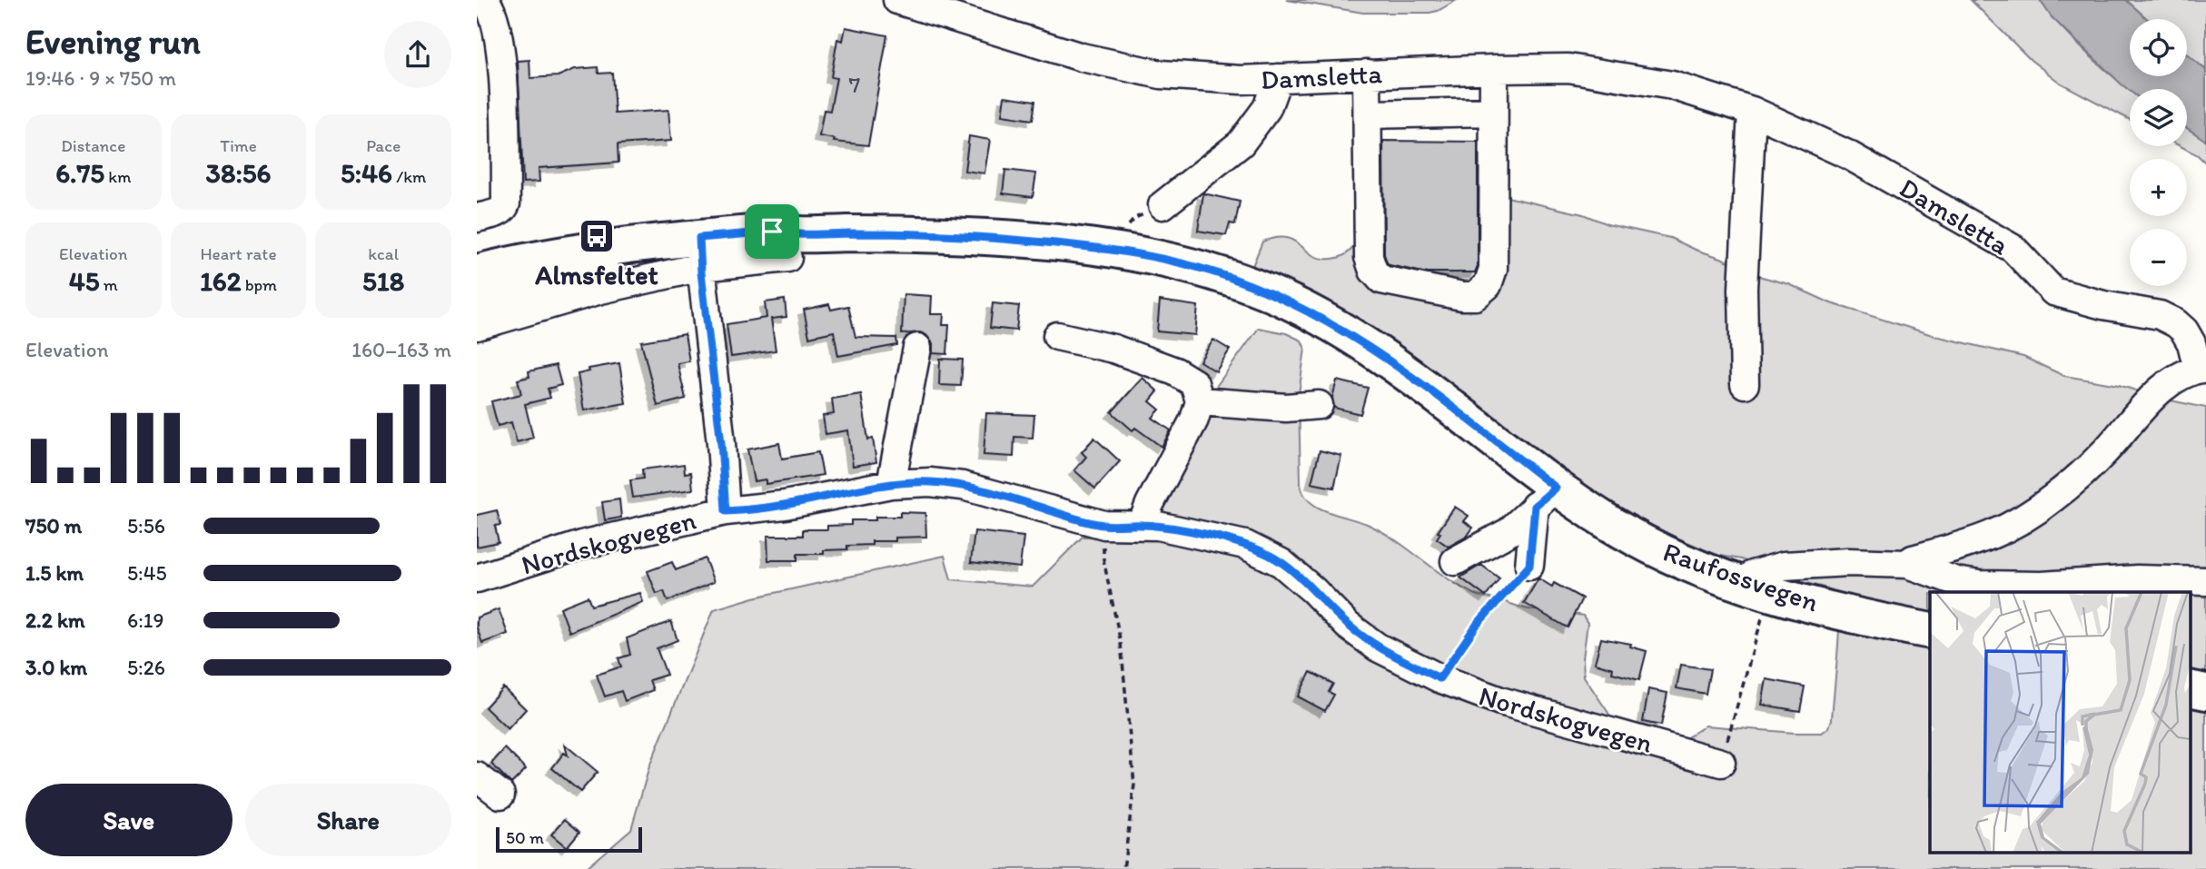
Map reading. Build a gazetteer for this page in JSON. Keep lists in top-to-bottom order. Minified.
{"streets":{"main road":["Raufossvegen"],"street":["Damsletta","Nordskogvegen"]},"places":{"bus stop":["Almsfeltet"]},"house_numbers":["7"],"scale_bar":"50 m","page":{"heading":["Evening run","19:46 · 9 × 750 m"],"map_buttons":["+","−"],"stats":[["Distance","6.75 km"],["Time","38:56"],["Pace","5:46 /km"],["Elevation","45 m"],["Heart rate","162 bpm"],["kcal","518"]],"chart":["Elevation","160–163 m"],"list":[{"name":"750 m","note":"5:56"},{"name":"1.5 km","note":"5:45"},{"name":"2.2 km","note":"6:19"},{"name":"3.0 km","note":"5:26"}],"buttons":["Save","Share"],"scale":"50 m"}}
